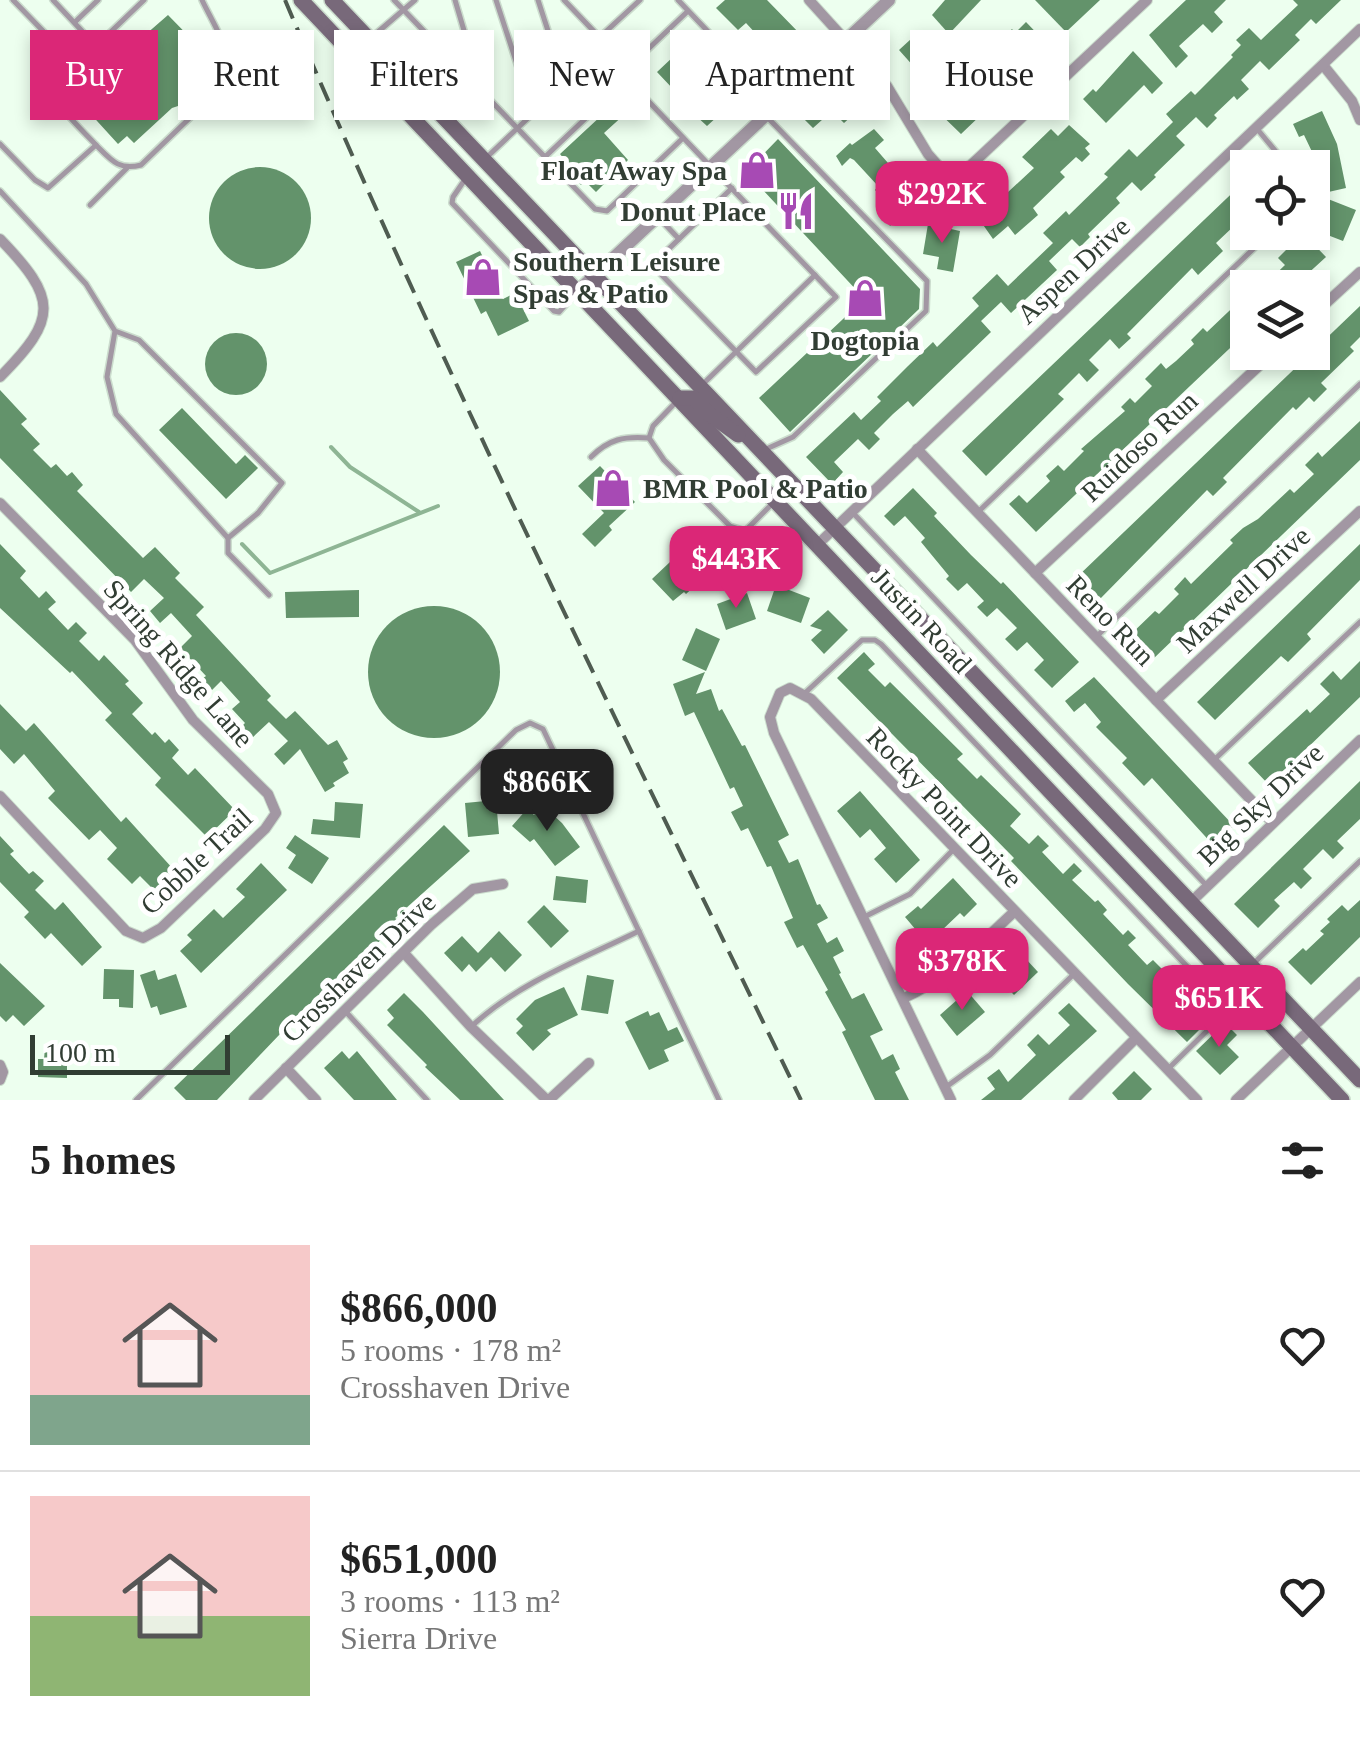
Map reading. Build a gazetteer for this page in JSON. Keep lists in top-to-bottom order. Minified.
{"streets":{"main road":["Justin Road"],"street":["Aspen Drive","Ruidoso Run","Maxwell Drive","Reno Run","Spring Ridge Lane","Big Sky Drive","Rocky Point Drive","Cobble Trail","Crosshaven Drive"]},"crossings":[["Aspen Drive","Justin Road"],["Aspen Drive","Reno Run"],["Ruidoso Run","Reno Run"],["Maxwell Drive","Reno Run"],["Justin Road","Big Sky Drive"],["Reno Run","Big Sky Drive"],["Spring Ridge Lane","Cobble Trail"]],"places":{"shop":["Float Away Spa","Southern Leisure Spas & Patio","Dogtopia","BMR Pool & Patio"],"restaurant":["Donut Place"]},"scale_bar":"100 m","page":{"chip":["Buy","Rent","Filters","New","Apartment","House"],"price":["$292K","$443K","$866K","$378K","$651K"],"scale":"100 m","heading":"5 homes","list":[{"name":"$866,000","note":"5 rooms · 178 m² · Crosshaven Drive"},{"name":"$651,000","note":"3 rooms · 113 m² · Sierra Drive"}]}}
